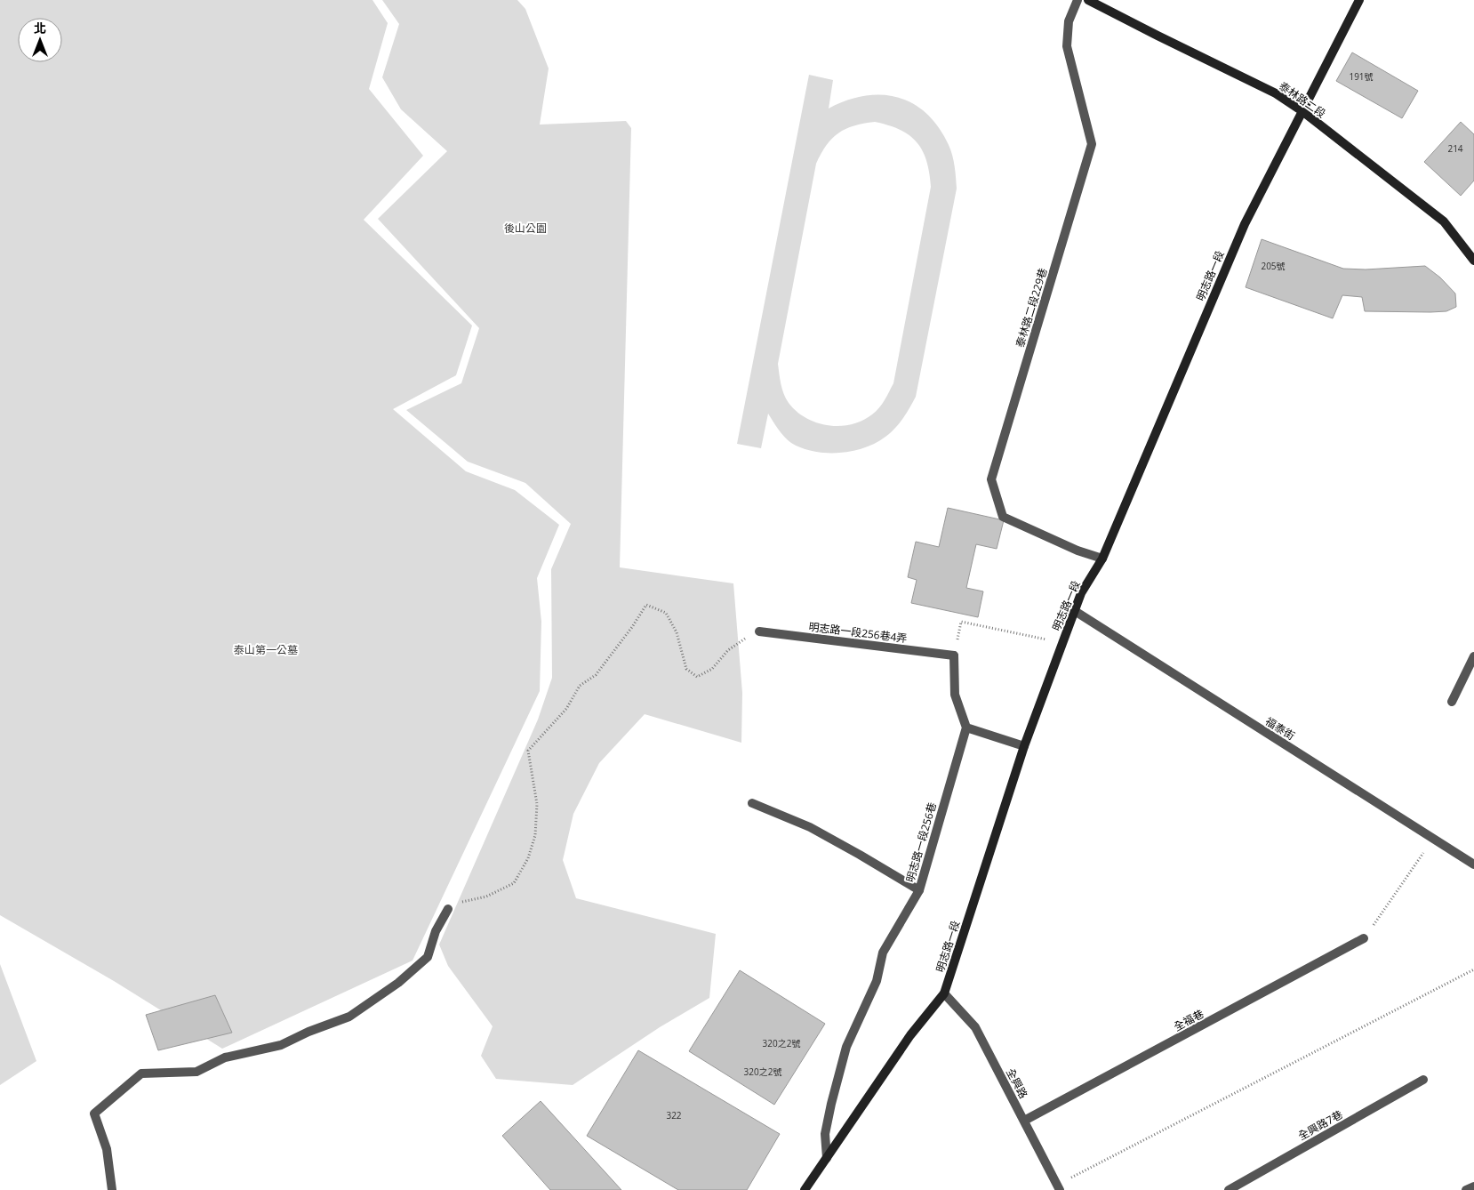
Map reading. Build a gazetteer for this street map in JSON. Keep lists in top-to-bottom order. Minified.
{"streets":{"main road":["泰林路二段","明志路一段"],"street":["泰林路二段229巷","明志路一段256巷4弄","福泰街","明志路一段256巷","全福巷","全興路","全興路7巷"]},"crossings":[["泰林路二段","明志路一段"],["明志路一段","泰林路二段229巷"],["明志路一段","福泰街"],["明志路一段","明志路一段256巷"],["明志路一段","全興路"],["全福巷","全興路"]],"parks":["後山公園","泰山第一公墓"],"house_numbers":["191號","214","205號","320之2號","320之2號","322"],"north":"top"}
